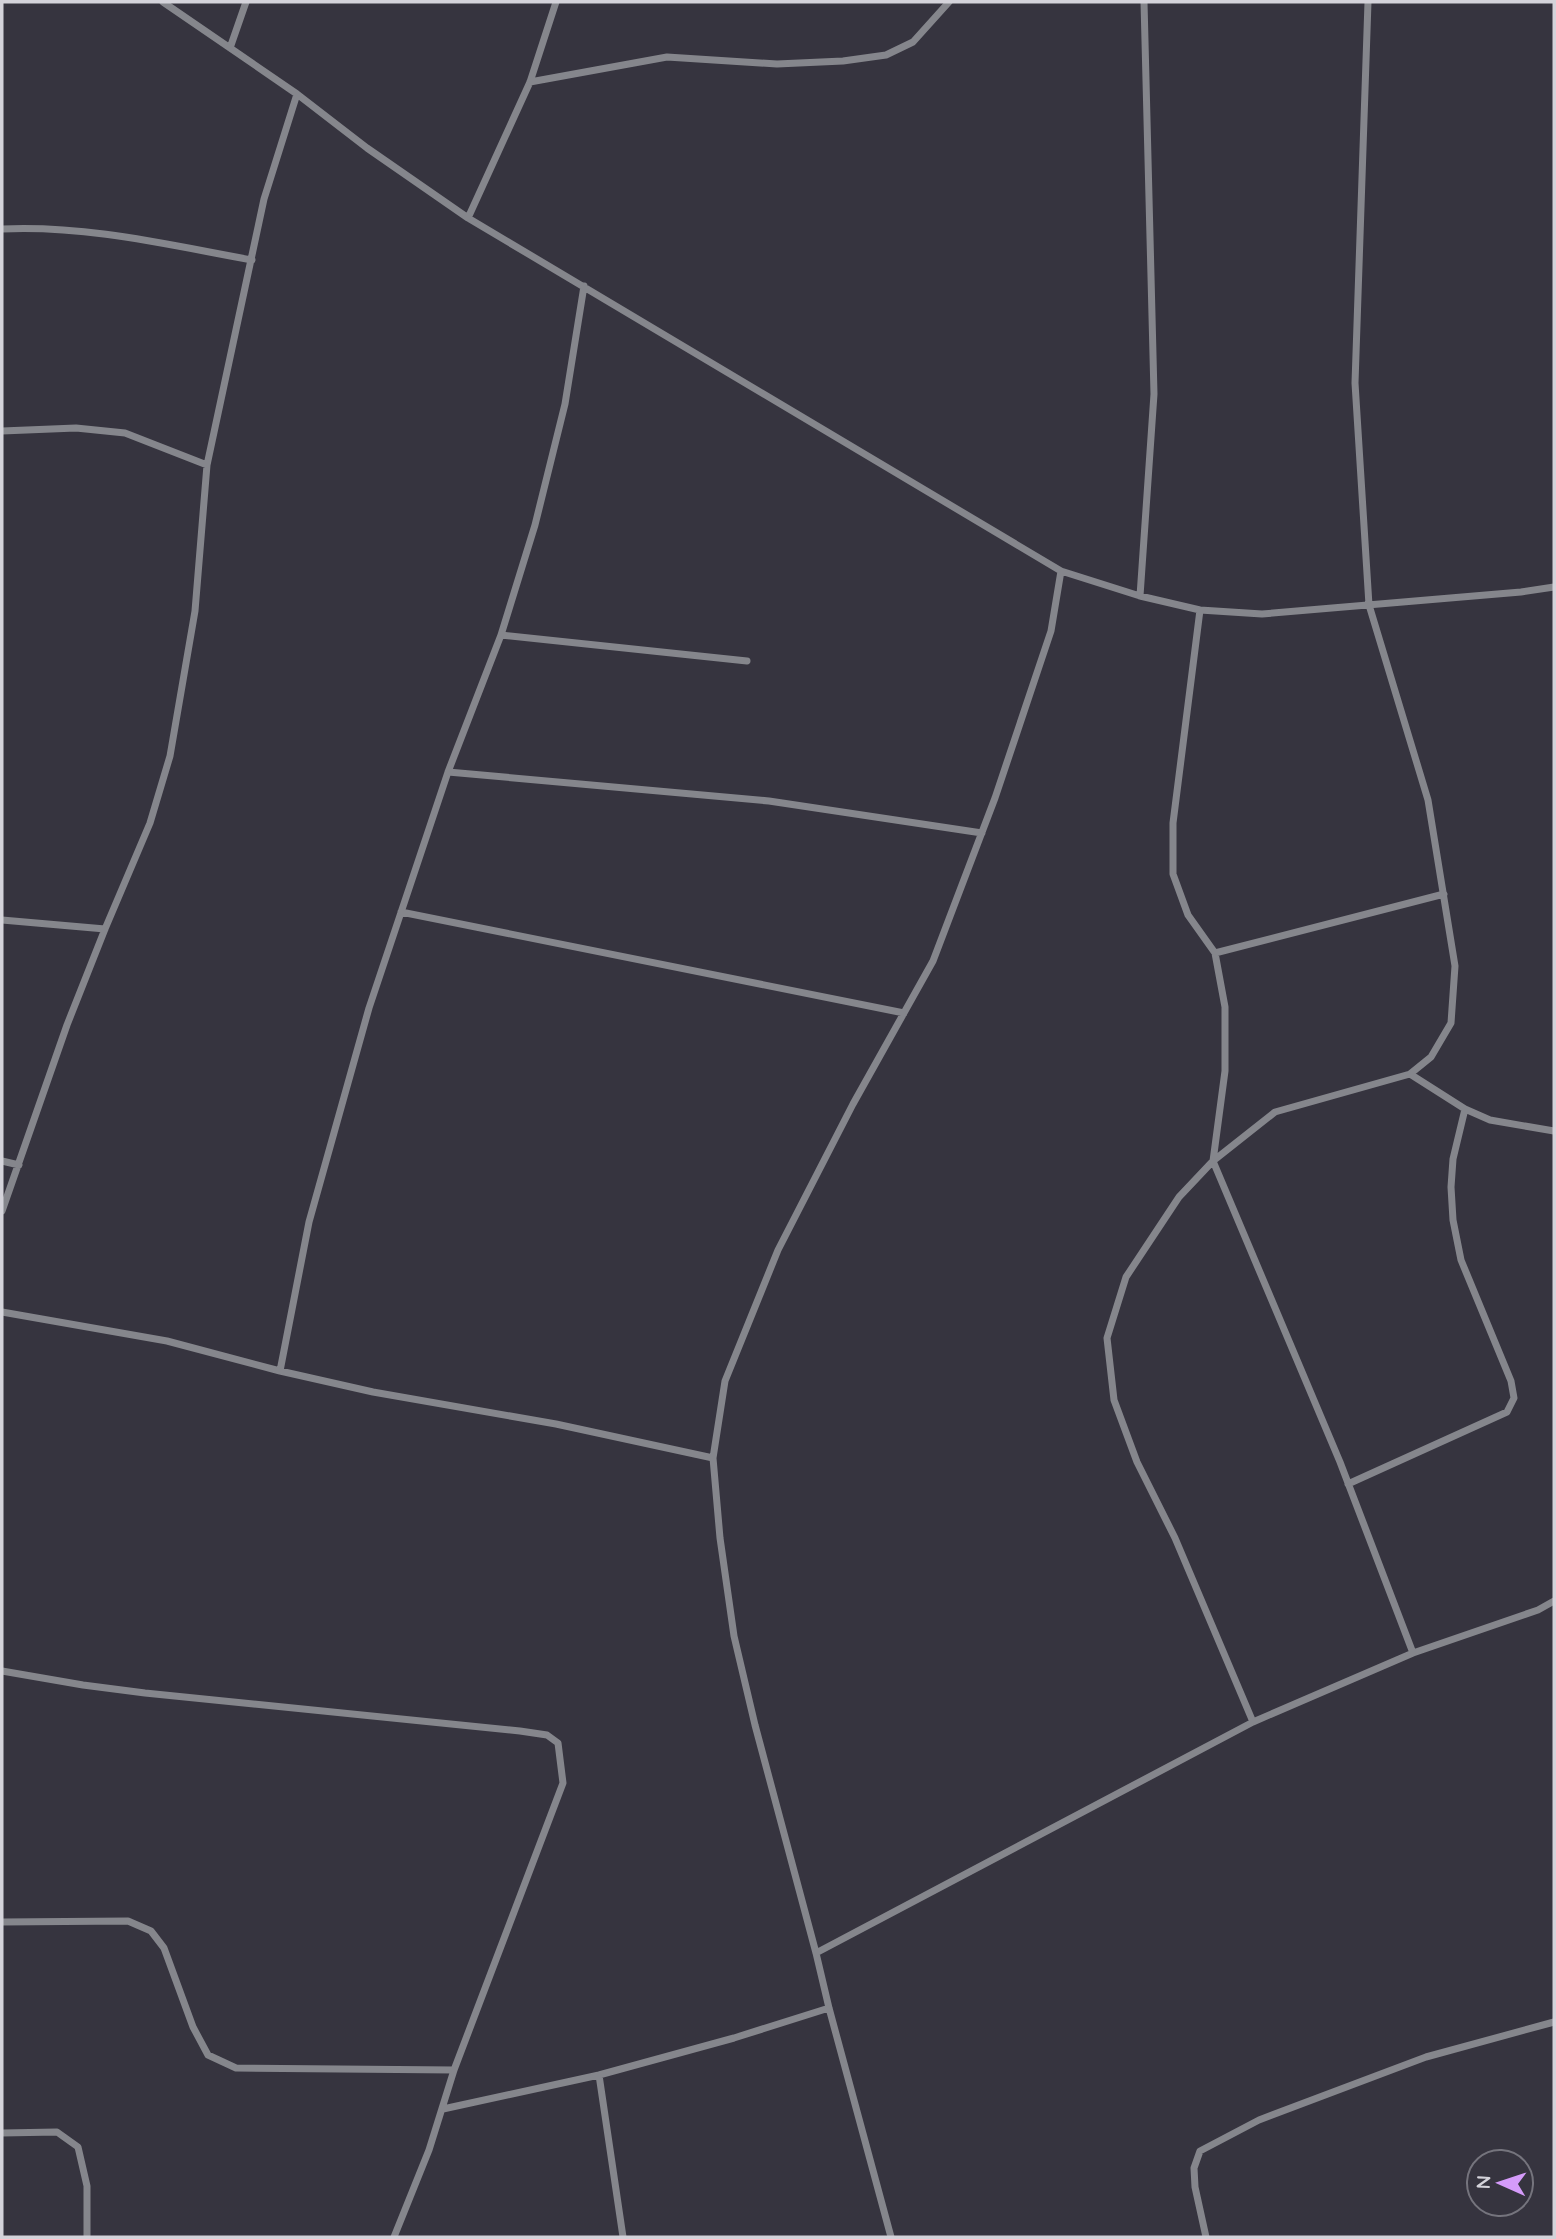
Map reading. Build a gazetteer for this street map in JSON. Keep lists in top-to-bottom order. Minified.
{"north":"left"}
